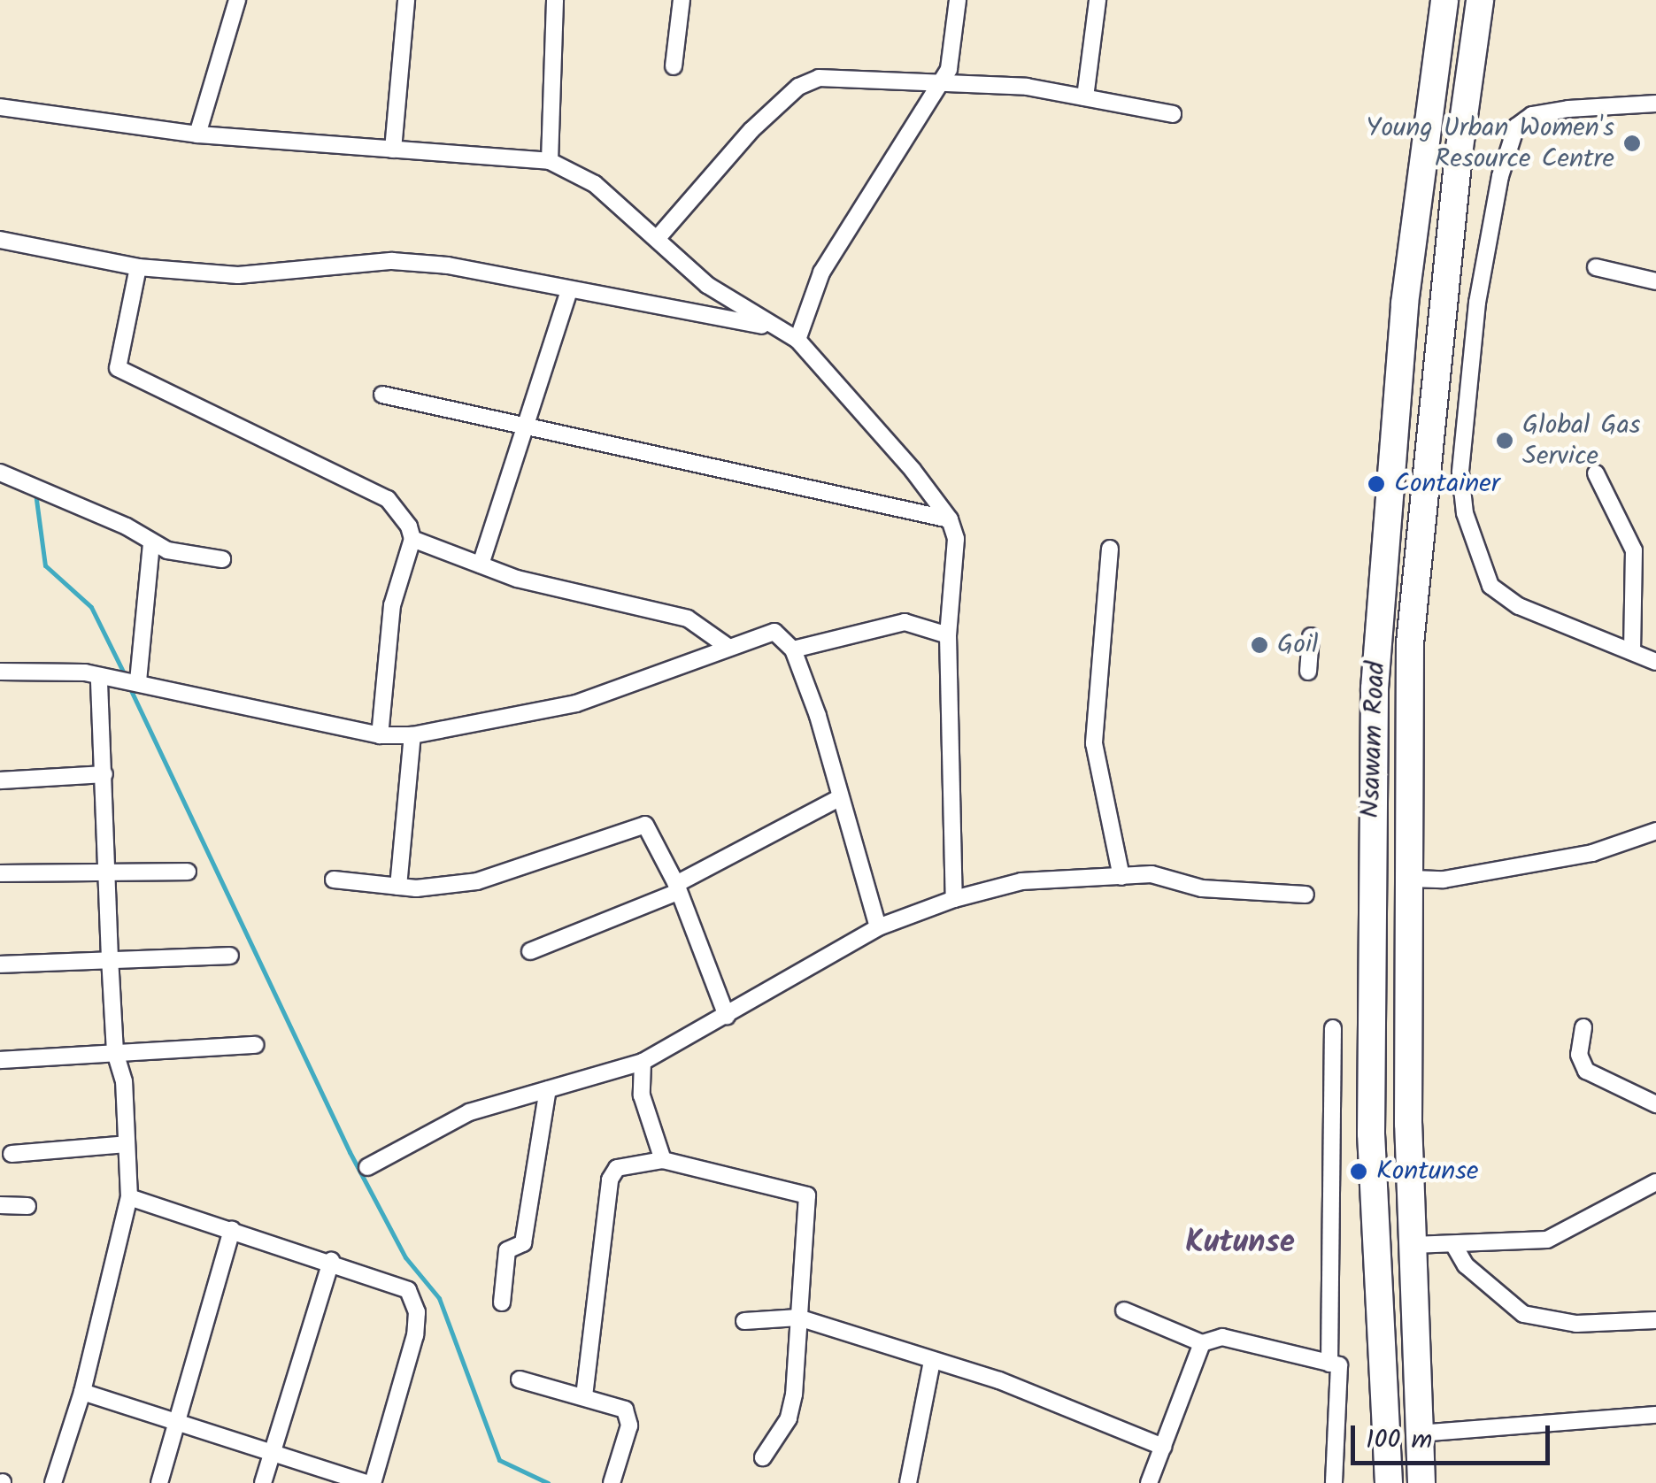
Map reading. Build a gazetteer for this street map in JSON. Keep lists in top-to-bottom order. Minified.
{"streets":{"highway":["Nsawam Road"]},"districts":["Kutunse"],"places":["Young Urban Women's Resource Centre","Global Gas Service","Container","Goil","Kontunse"],"scale_bar":"100 m"}
